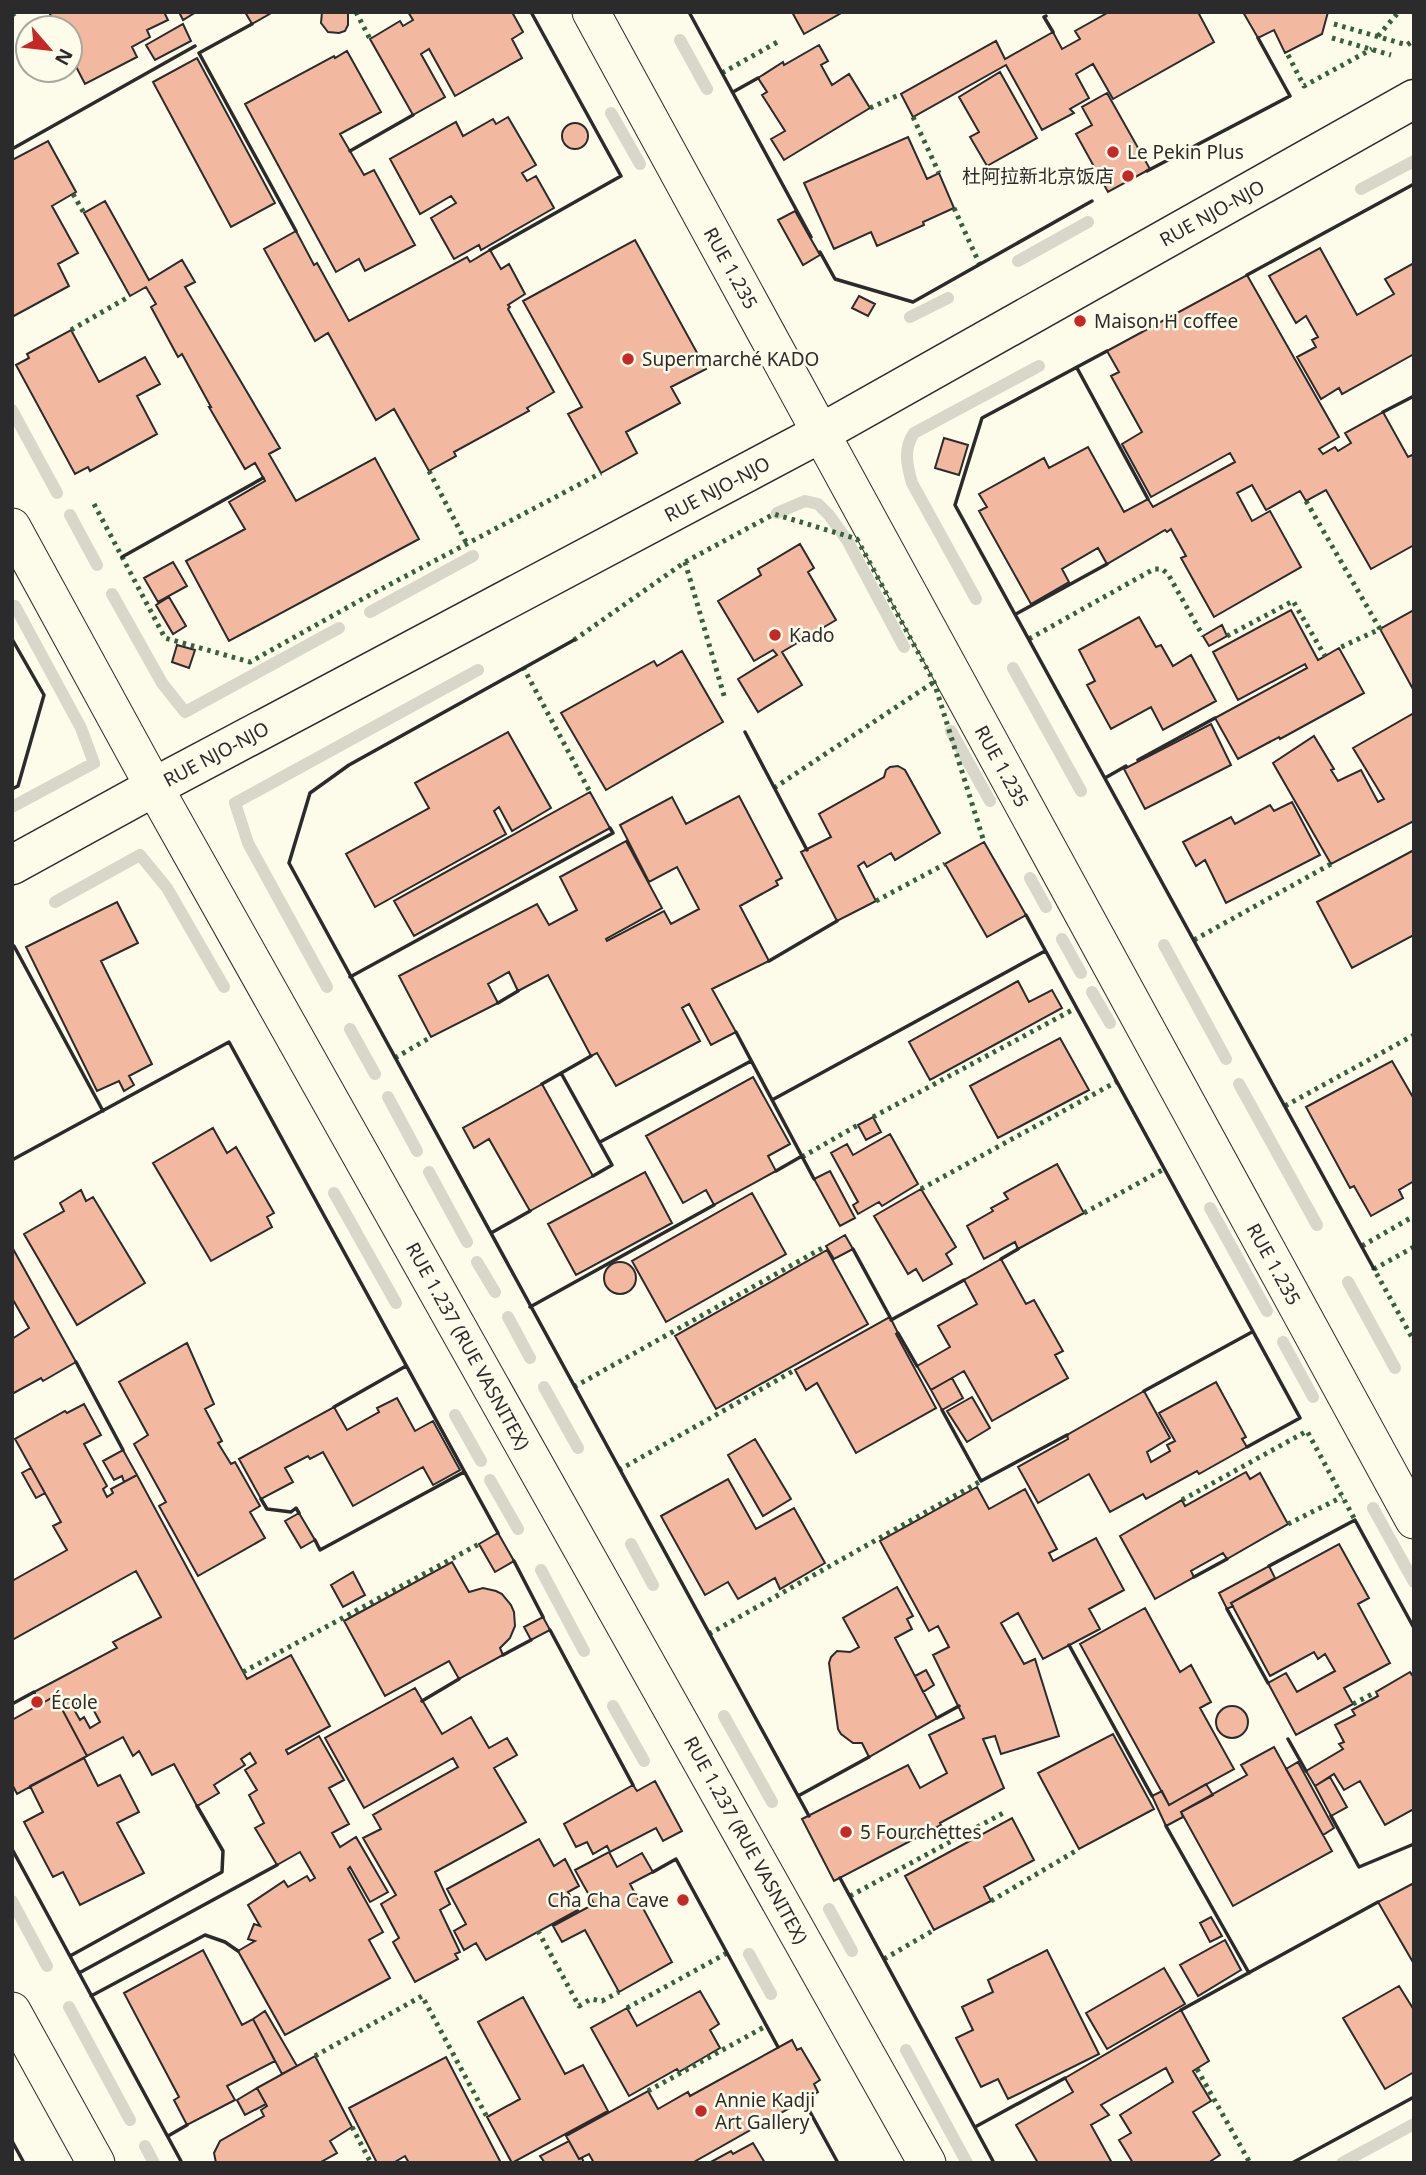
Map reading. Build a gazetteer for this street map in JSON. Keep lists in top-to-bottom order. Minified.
{"streets":{"main road":["RUE NJO-NJO"],"street":["RUE 1.235","RUE 1.237 (RUE VASNITEX)"]},"crossings":[["RUE NJO-NJO","RUE 1.235"],["RUE NJO-NJO","RUE 1.237 (RUE VASNITEX)"]],"places":["Le Pekin Plus","杜阿拉新北京饭店","Maison H coffee","Supermarché KADO","Kado","École","5 Fourchettes","Cha Cha Cave","Annie Kadji Art Gallery"],"north":"bottom right"}
